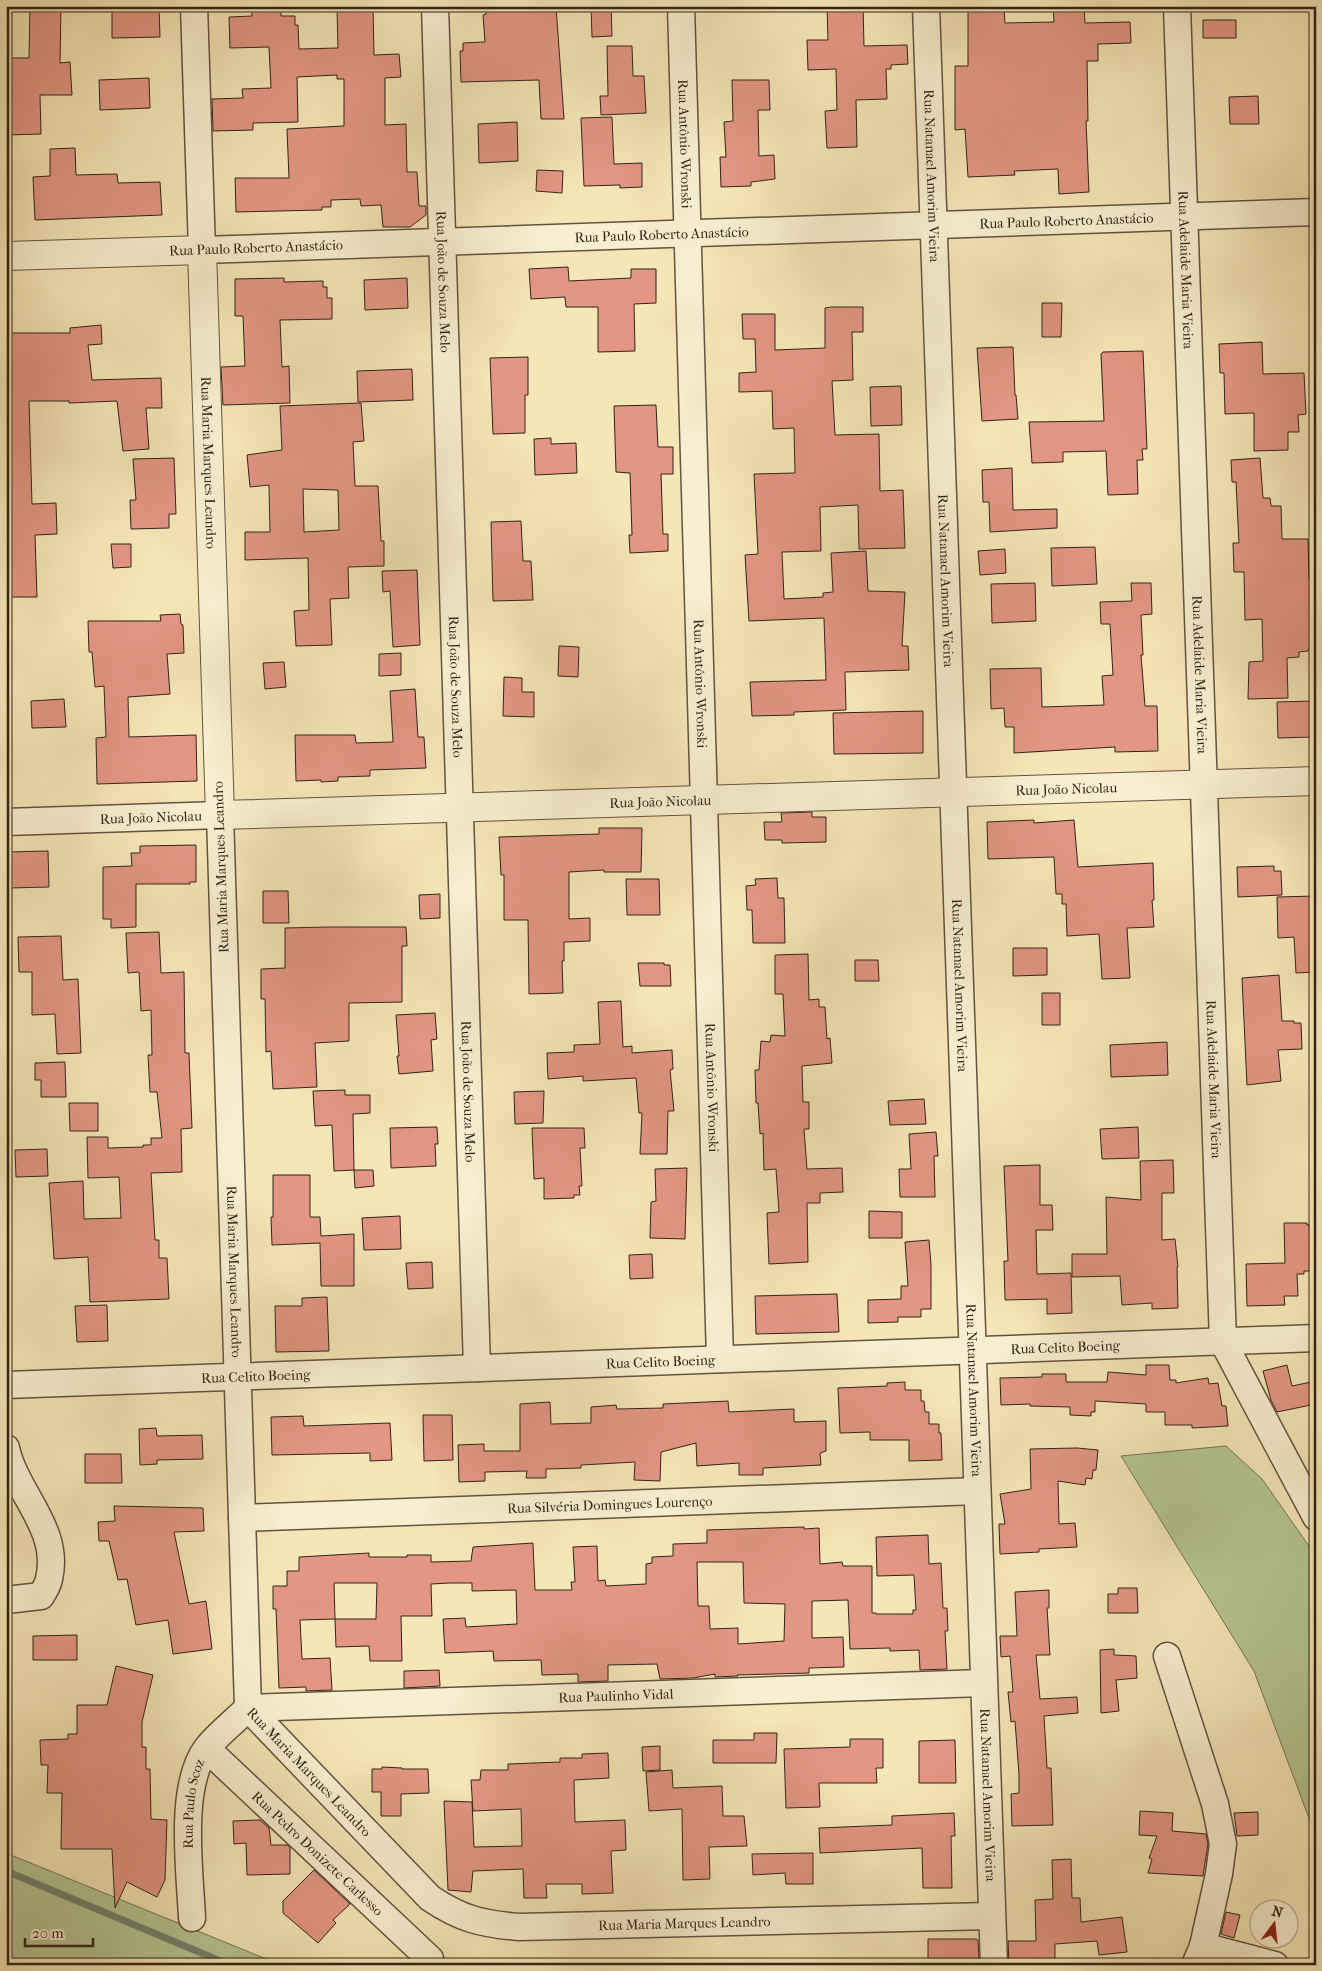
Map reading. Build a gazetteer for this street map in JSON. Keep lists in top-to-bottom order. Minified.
{"streets":{"street":["Rua Antônio Wronski","Rua Natanael Amorim Vieira","Rua Paulo Roberto Anastácio","Rua Adelaide Maria Vieira","Rua João de Souza Melo","Rua Maria Marques Leandro","Rua João Nicolau","Rua Celito Boeing","Rua Silvéria Domingues Lourenço","Rua Paulinho Vidal","Rua Paulo Scoz","Rua Pedro Donizete Carlesso"]},"crossings":[["Rua Antônio Wronski","Rua Paulo Roberto Anastácio"],["Rua Antônio Wronski","Rua João Nicolau"],["Rua Antônio Wronski","Rua Celito Boeing"],["Rua Natanael Amorim Vieira","Rua Paulo Roberto Anastácio"],["Rua Natanael Amorim Vieira","Rua Maria Marques Leandro"],["Rua Natanael Amorim Vieira","Rua João Nicolau"],["Rua Natanael Amorim Vieira","Rua Celito Boeing"],["Rua Natanael Amorim Vieira","Rua Silvéria Domingues Lourenço"],["Rua Natanael Amorim Vieira","Rua Paulinho Vidal"],["Rua Paulo Roberto Anastácio","Rua Adelaide Maria Vieira"],["Rua Paulo Roberto Anastácio","Rua João de Souza Melo"],["Rua Paulo Roberto Anastácio","Rua Maria Marques Leandro"],["Rua Adelaide Maria Vieira","Rua João Nicolau"],["Rua Adelaide Maria Vieira","Rua Celito Boeing"],["Rua João de Souza Melo","Rua João Nicolau"],["Rua João de Souza Melo","Rua Celito Boeing"],["Rua Maria Marques Leandro","Rua João Nicolau"],["Rua Maria Marques Leandro","Rua Celito Boeing"],["Rua Maria Marques Leandro","Rua Silvéria Domingues Lourenço"],["Rua Maria Marques Leandro","Rua Paulinho Vidal"],["Rua Maria Marques Leandro","Rua Paulo Scoz"],["Rua Paulinho Vidal","Rua Paulo Scoz"],["Rua Paulo Scoz","Rua Pedro Donizete Carlesso"]],"scale_bar":"20 m","north":"top"}
